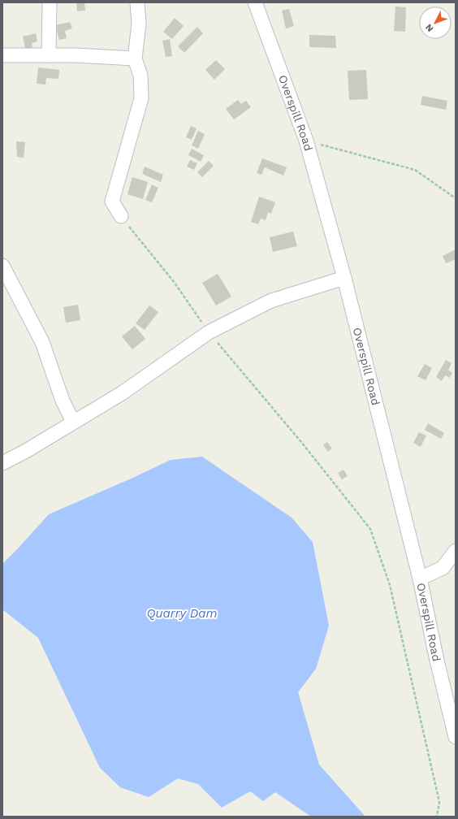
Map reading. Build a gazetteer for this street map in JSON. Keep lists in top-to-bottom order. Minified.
{"streets":{"street":["Overspill Road"]},"water":["Quarry Dam"],"north":"bottom left"}
